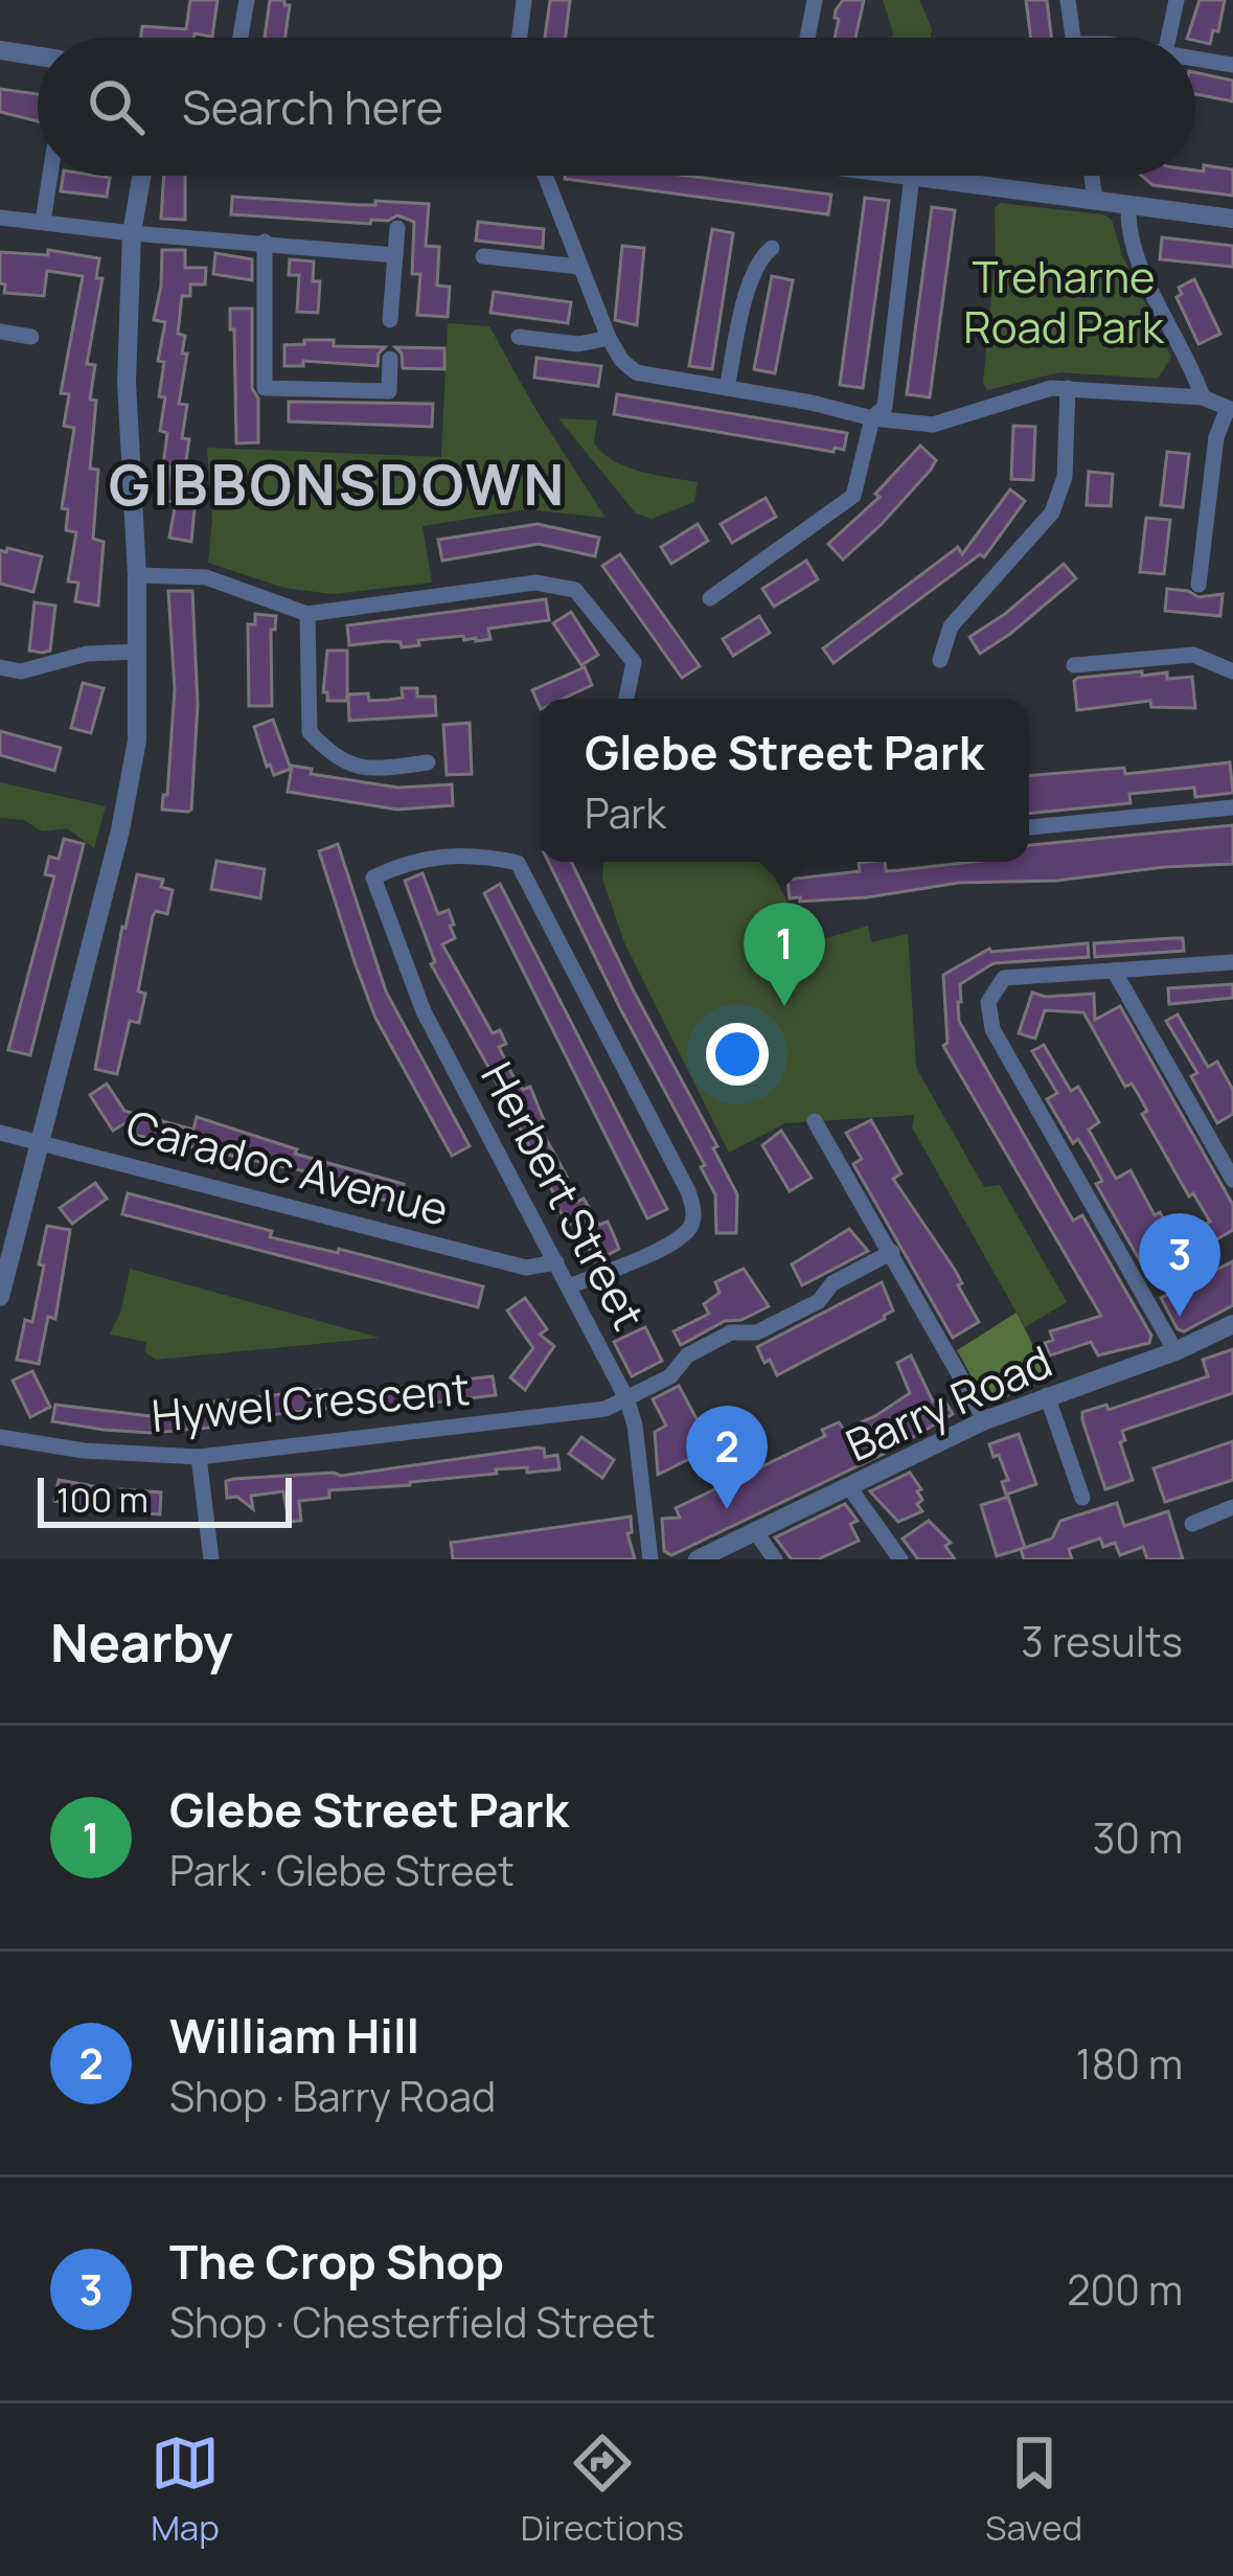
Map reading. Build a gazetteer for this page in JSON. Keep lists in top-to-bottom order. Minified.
{"streets":{"street":["Caradoc Avenue","Herbert Street","Hywel Crescent","Barry Road"]},"crossings":[["Caradoc Avenue","Herbert Street"],["Herbert Street","Hywel Crescent"]],"districts":["GIBBONSDOWN"],"parks":["Treharne Road Park"],"scale_bar":"100 m","page":{"search":"Search here","popup":["Glebe Street Park","Park"],"pins":["1","3","2"],"scale":"100 m","heading":["Nearby","3 results"],"list":[{"mark":"1","name":"Glebe Street Park","note":"Park · Glebe Street","value":"30 m"},{"mark":"2","name":"William Hill","note":"Shop · Barry Road","value":"180 m"},{"mark":"3","name":"The Crop Shop","note":"Shop · Chesterfield Street","value":"200 m"}],"nav":["Map","Directions","Saved"]}}
